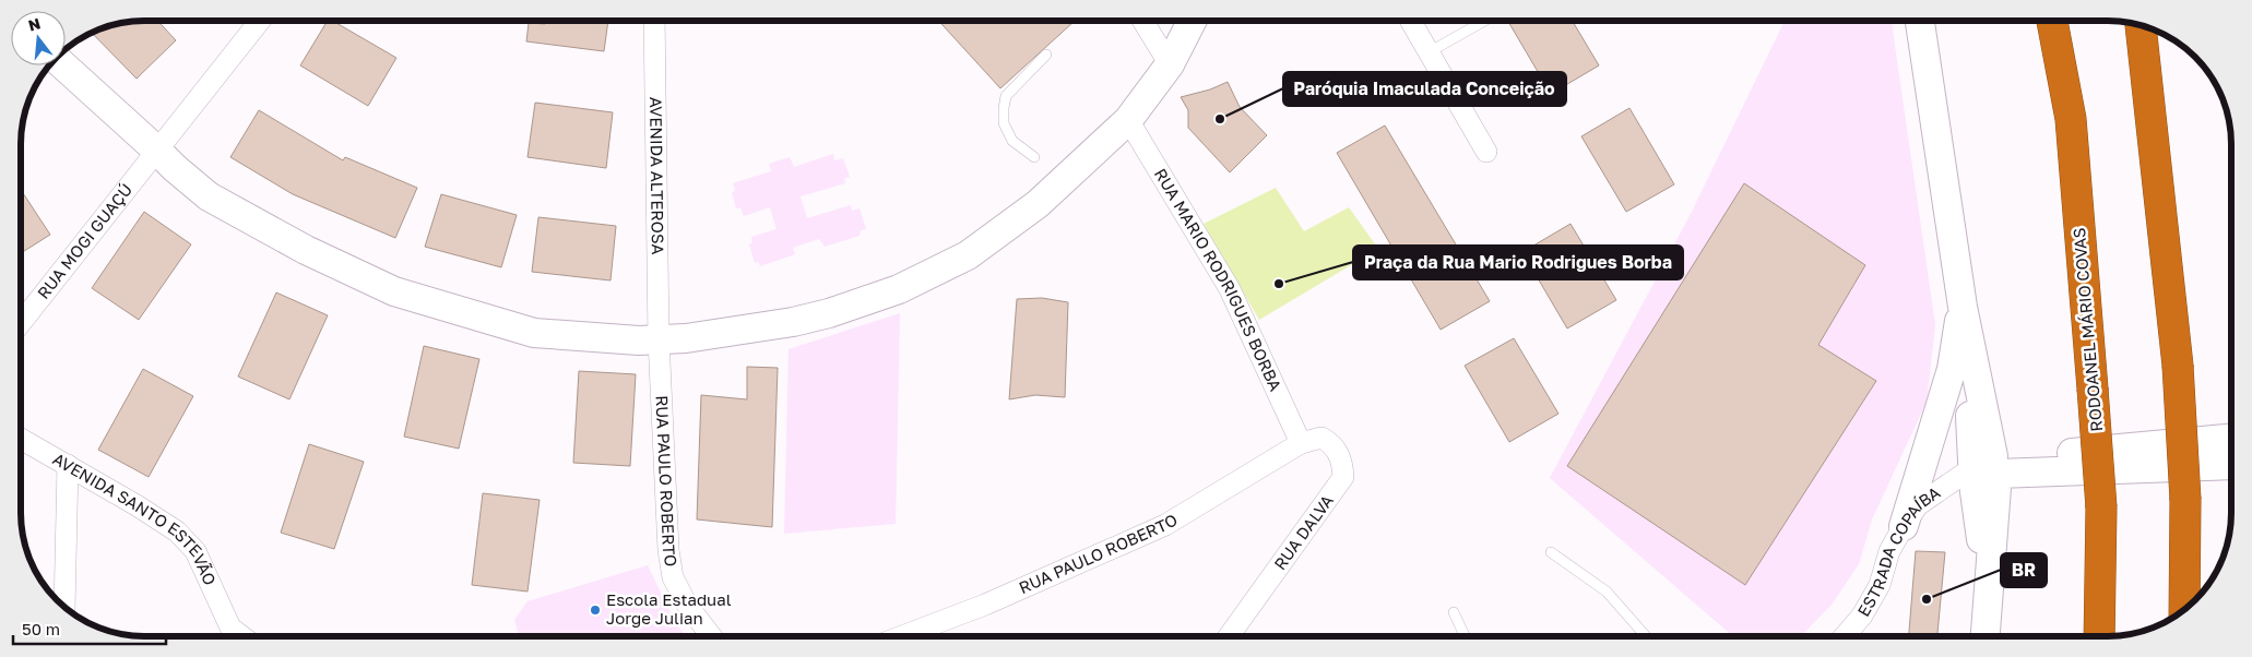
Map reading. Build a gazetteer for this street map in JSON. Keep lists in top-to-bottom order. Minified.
{"streets":{"highway":["RODOANEL MÁRIO COVAS"],"street":["AVENIDA ALTEROSA","RUA MOGI GUAÇÚ","RUA MARIO RODRIGUES BORBA","RUA PAULO ROBERTO","AVENIDA SANTO ESTEVÃO","RUA DALVA","ESTRADA COPAÍBA"]},"crossings":[["AVENIDA ALTEROSA","RUA PAULO ROBERTO"],["RUA MARIO RODRIGUES BORBA","RUA PAULO ROBERTO"],["RUA MARIO RODRIGUES BORBA","RUA DALVA"],["RUA PAULO ROBERTO","RUA DALVA"]],"places":["Paróquia Imaculada Conceição","Praça da Rua Mario Rodrigues Borba","BR","Escola Estadual Jorge Julian"],"scale_bar":"50 m","north":"top"}
